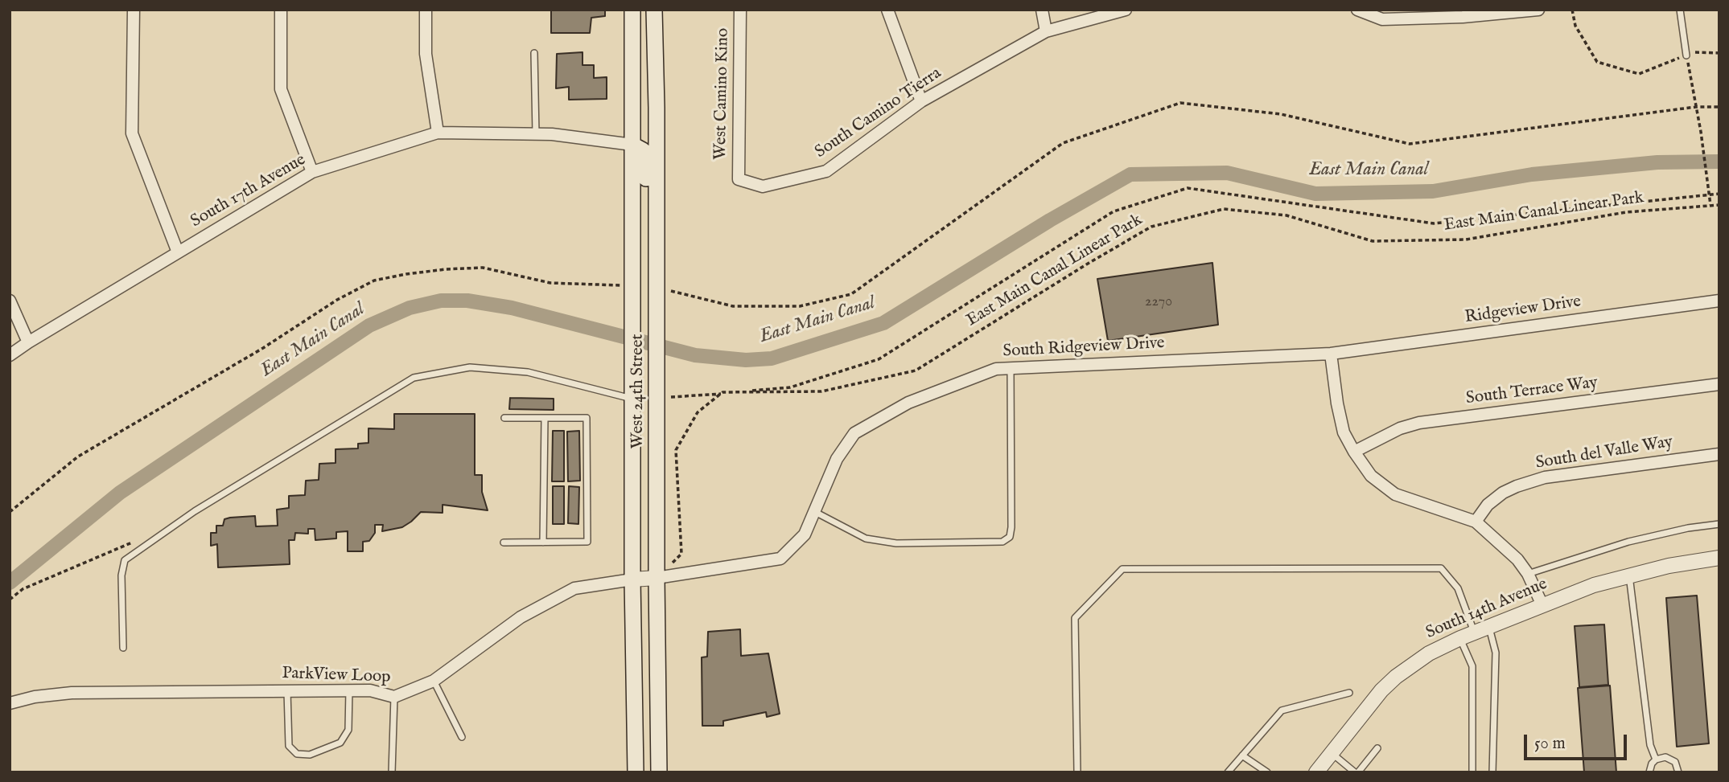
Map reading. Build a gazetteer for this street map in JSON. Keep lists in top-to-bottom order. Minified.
{"streets":{"main road":["West 24th Street"],"street":["West Camino Kino","South Camino Tierra","South 17th Avenue","Ridgeview Drive","South Ridgeview Drive","South Terrace Way","South del Valle Way","South 14th Avenue","ParkView Loop"],"path":["East Main Canal Linear Park"]},"crossings":[["West Camino Kino","South Camino Tierra"],["South 17th Avenue","West 24th Street"],["East Main Canal Linear Park","South Ridgeview Drive"],["East Main Canal Linear Park","West 24th Street"],["Ridgeview Drive","South Ridgeview Drive"],["South Ridgeview Drive","West 24th Street"],["West 24th Street","ParkView Loop"]],"water":["East Main Canal"],"house_numbers":["2270"],"scale_bar":"50 m"}
